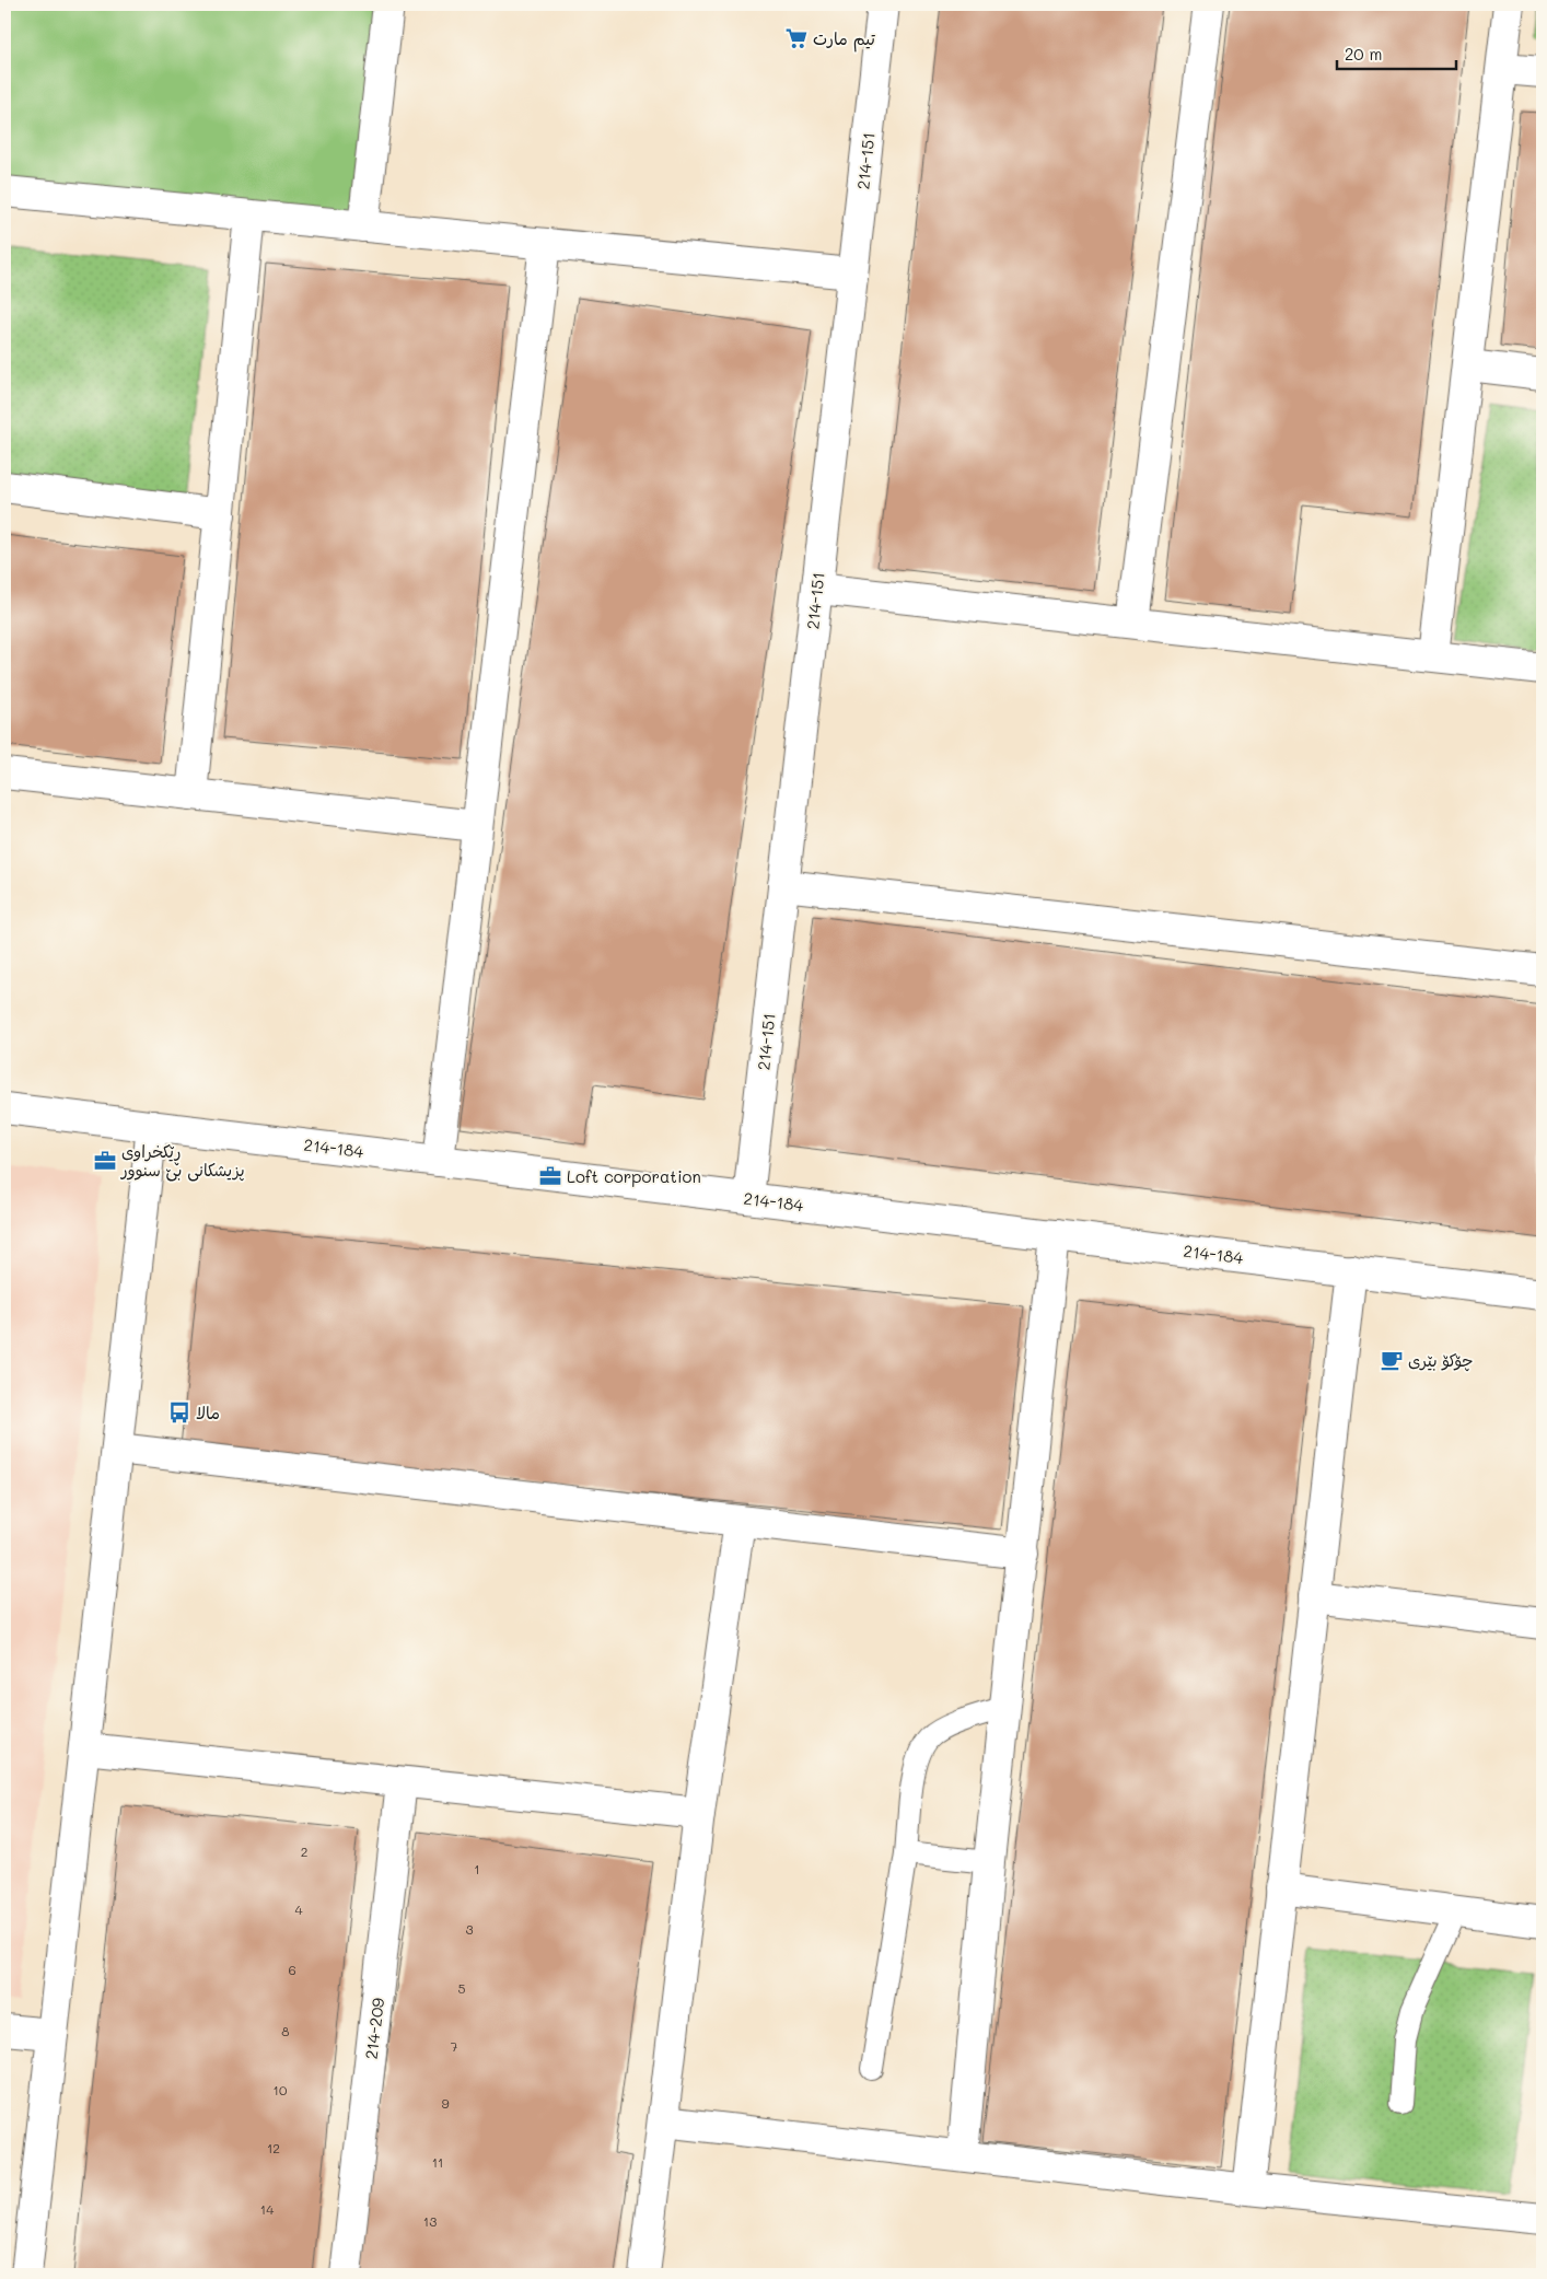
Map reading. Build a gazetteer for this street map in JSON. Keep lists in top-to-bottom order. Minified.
{"streets":{"street":["214-151","214-184","214-209"]},"crossings":[["214-151","214-184"]],"places":{"supermarket":["تيم مارت"],"office":["ڕێکخراوی پزیشکانی بێ سنوور","Loft corporation"],"cafe":["چۆکۆ بێری"],"bus stop":["مالا"]},"house_numbers":["2","1","4","3","6","5","8","7","10","9","12","11","14","13"],"scale_bar":"20 m"}
